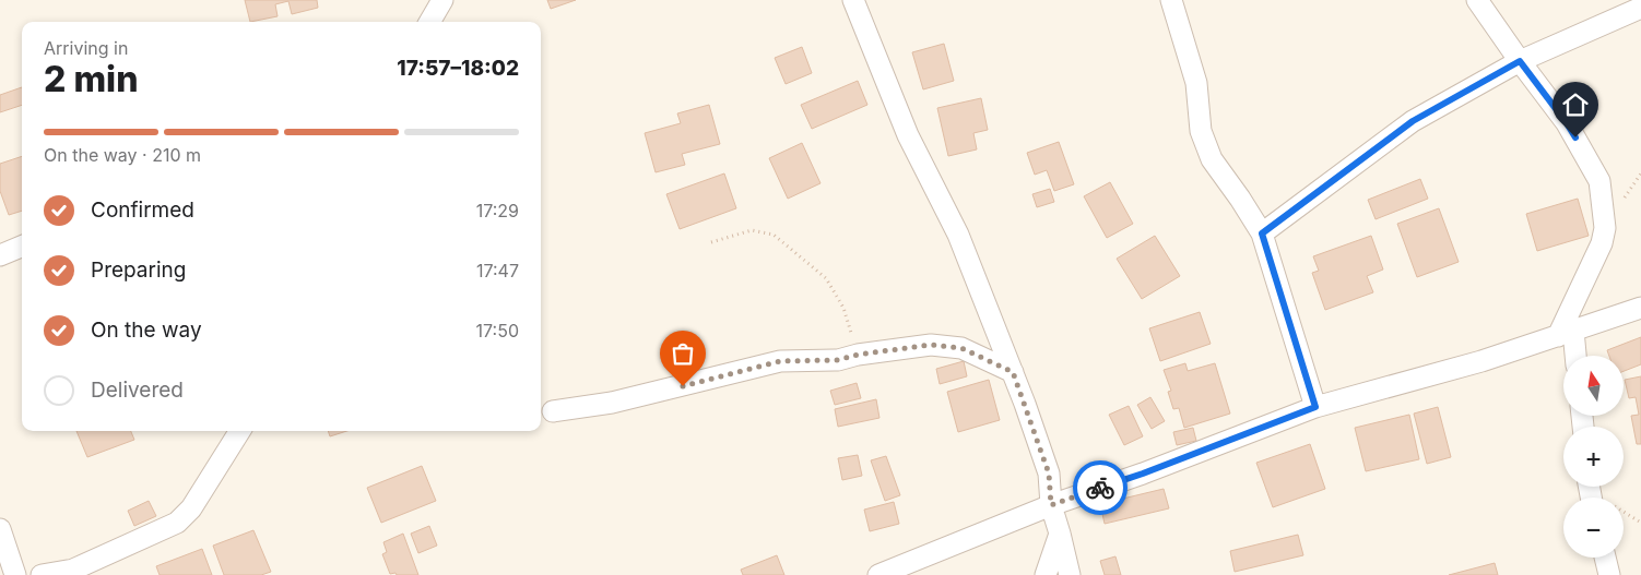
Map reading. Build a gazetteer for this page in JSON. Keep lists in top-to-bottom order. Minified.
{"north":"top","page":{"heading":["2 min","Arriving in","17:57–18:02"],"bar":"On the way · 210 m","list":[["Confirmed","17:29"],["Preparing","17:47"],["On the way","17:50"],"Delivered"],"map_buttons":["+","−"]}}
